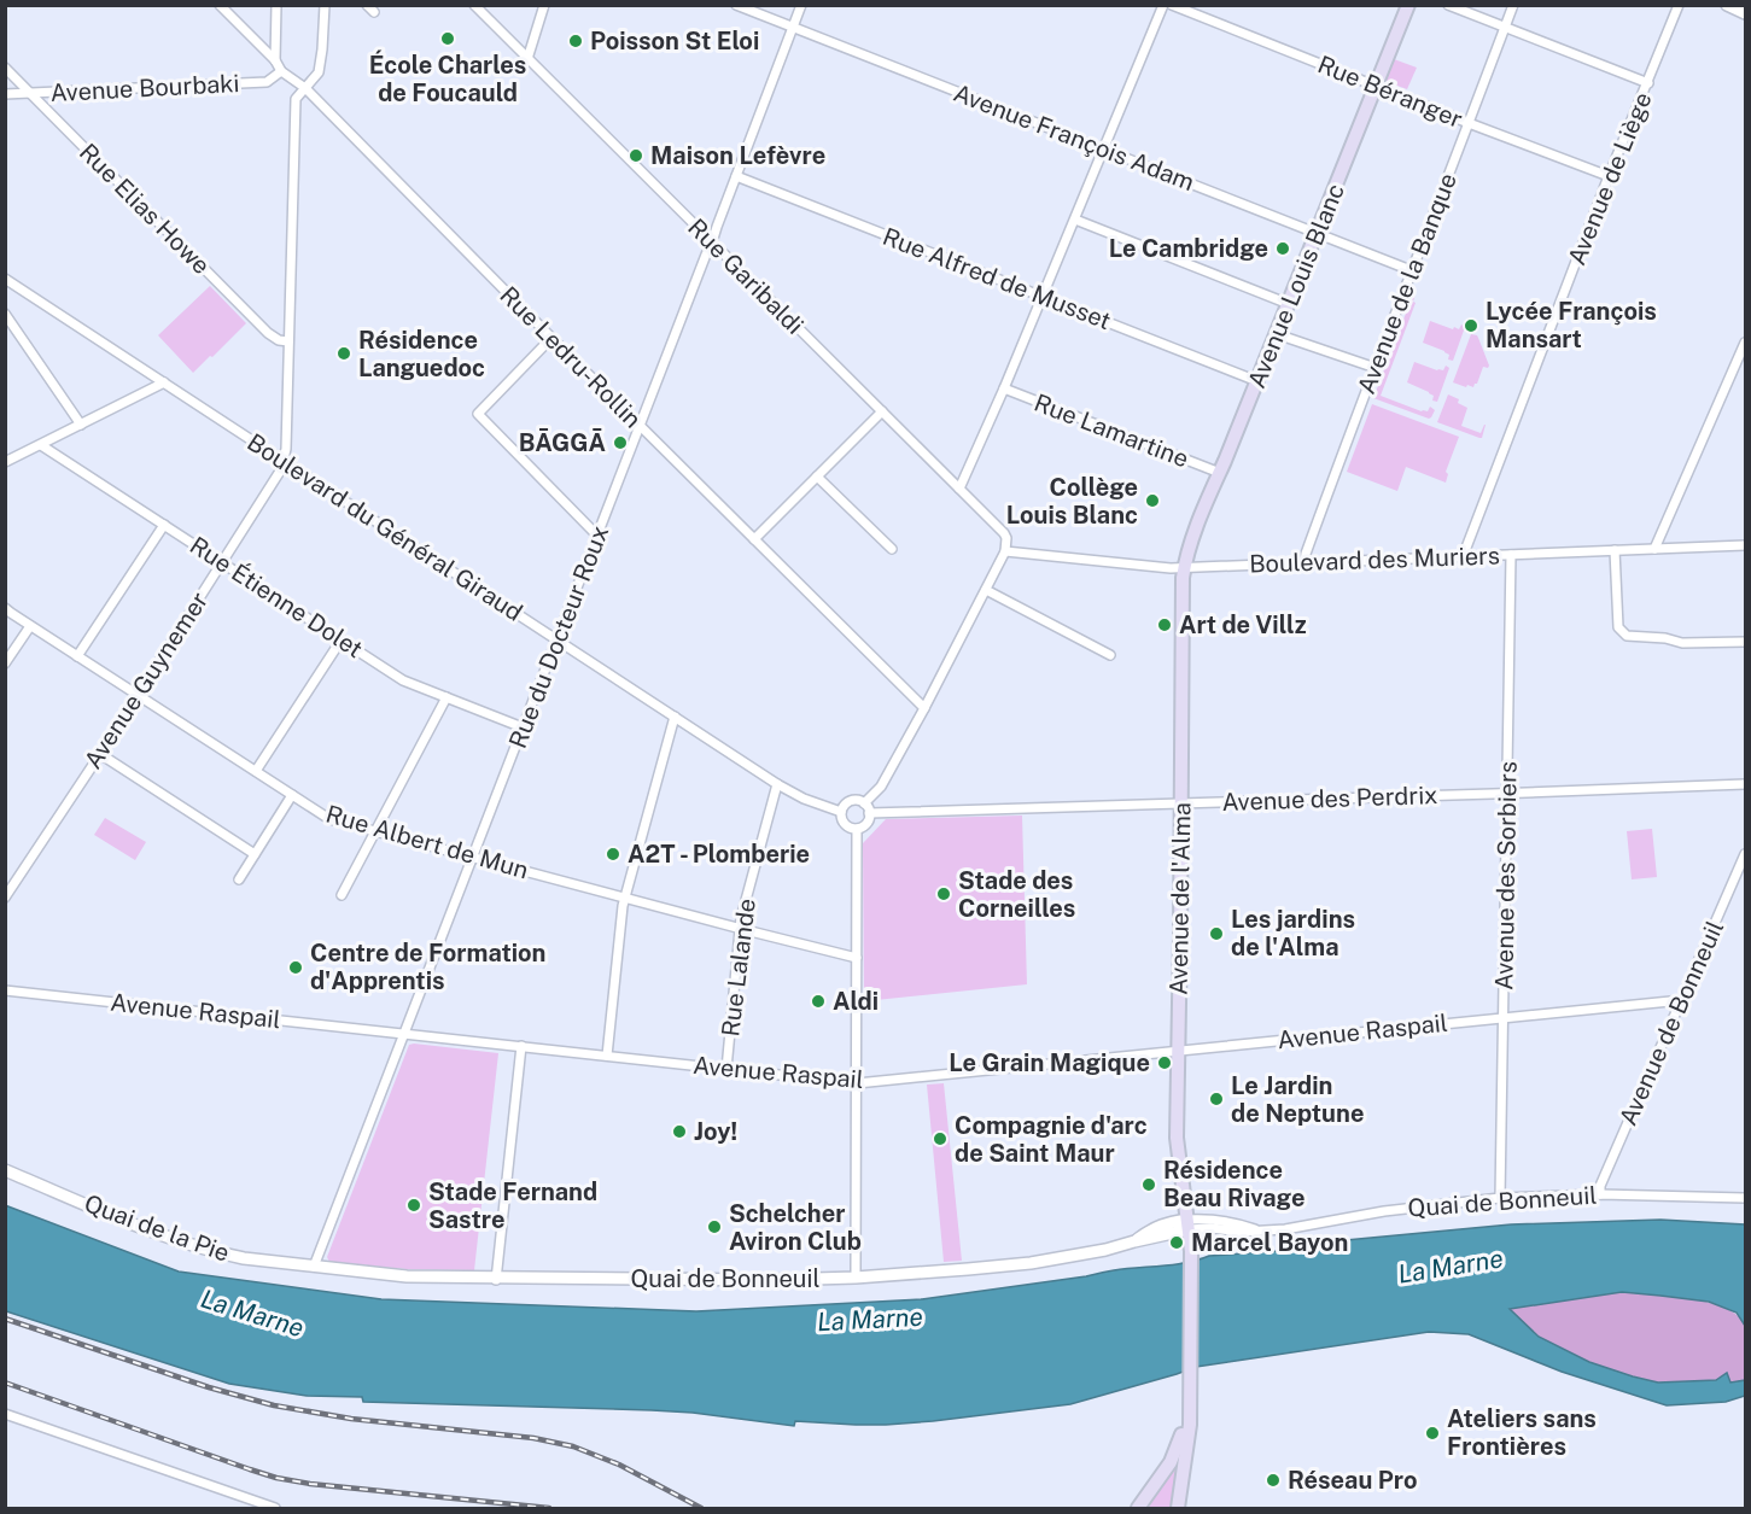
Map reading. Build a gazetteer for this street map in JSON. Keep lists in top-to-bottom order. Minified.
{"streets":{"main road":["Avenue Louis Blanc","Avenue de l'Alma"],"street":["Avenue Bourbaki","Rue Béranger","Avenue François Adam","Avenue de Liège","Rue Elias Howe","Rue Garibaldi","Rue Alfred de Musset","Avenue de la Banque","Rue Ledru-Rollin","Rue Lamartine","Boulevard du Général Giraud","Boulevard des Muriers","Rue Étienne Dolet","Rue du Docteur Roux","Avenue Guynemer","Avenue des Perdrix","Rue Albert de Mun","Avenue des Sorbiers","Rue Lalande","Avenue Raspail","Avenue de Bonneuil","Quai de Bonneuil","Quai de la Pie"]},"crossings":[["Avenue Bourbaki","Rue Elias Howe"],["Avenue Bourbaki","Rue Ledru-Rollin"],["Rue Béranger","Avenue de Liège"],["Rue Béranger","Avenue de la Banque"],["Rue Béranger","Avenue Louis Blanc"],["Avenue François Adam","Avenue de la Banque"],["Avenue François Adam","Avenue Louis Blanc"],["Avenue François Adam","Rue du Docteur Roux"],["Avenue de Liège","Boulevard des Muriers"],["Rue Garibaldi","Boulevard des Muriers"],["Rue Garibaldi","Rue du Docteur Roux"],["Rue Alfred de Musset","Avenue Louis Blanc"],["Rue Alfred de Musset","Rue du Docteur Roux"],["Avenue de la Banque","Boulevard des Muriers"],["Avenue Louis Blanc","Rue Lamartine"],["Avenue Louis Blanc","Boulevard des Muriers"],["Avenue Louis Blanc","Avenue de l'Alma"],["Rue Ledru-Rollin","Rue du Docteur Roux"],["Boulevard du Général Giraud","Rue du Docteur Roux"],["Boulevard du Général Giraud","Avenue Guynemer"],["Boulevard du Général Giraud","Avenue des Perdrix"],["Boulevard du Général Giraud","Rue Lalande"],["Boulevard des Muriers","Avenue des Sorbiers"],["Boulevard des Muriers","Avenue de l'Alma"],["Rue Étienne Dolet","Rue du Docteur Roux"],["Rue Étienne Dolet","Avenue Guynemer"],["Rue du Docteur Roux","Rue Albert de Mun"],["Rue du Docteur Roux","Avenue Raspail"],["Rue du Docteur Roux","Quai de Bonneuil"],["Rue du Docteur Roux","Quai de la Pie"],["Avenue Guynemer","Rue Albert de Mun"],["Avenue des Perdrix","Avenue des Sorbiers"],["Avenue des Perdrix","Avenue de l'Alma"],["Rue Albert de Mun","Rue Lalande"],["Avenue des Sorbiers","Avenue Raspail"],["Avenue des Sorbiers","Quai de Bonneuil"],["Avenue de l'Alma","Avenue Raspail"],["Avenue de l'Alma","Quai de Bonneuil"],["Rue Lalande","Avenue Raspail"],["Avenue Raspail","Avenue de Bonneuil"],["Avenue de Bonneuil","Quai de Bonneuil"],["Quai de Bonneuil","Quai de la Pie"]],"water":["La Marne"],"places":["École Charles de Foucauld","Poisson St Eloi","Maison Lefèvre","Le Cambridge","Lycée François Mansart","Résidence Languedoc","BĀGGĀ","Collège Louis Blanc","Art de Villz","A2T - Plomberie","Stade des Corneilles","Les jardins de l'Alma","Centre de Formation d'Apprentis","Aldi","Le Grain Magique","Le Jardin de Neptune","Joy!","Compagnie d'arc de Saint Maur","Résidence Beau Rivage","Stade Fernand Sastre","Schelcher Aviron Club","Marcel Bayon","Ateliers sans Frontières","Réseau Pro"]}
